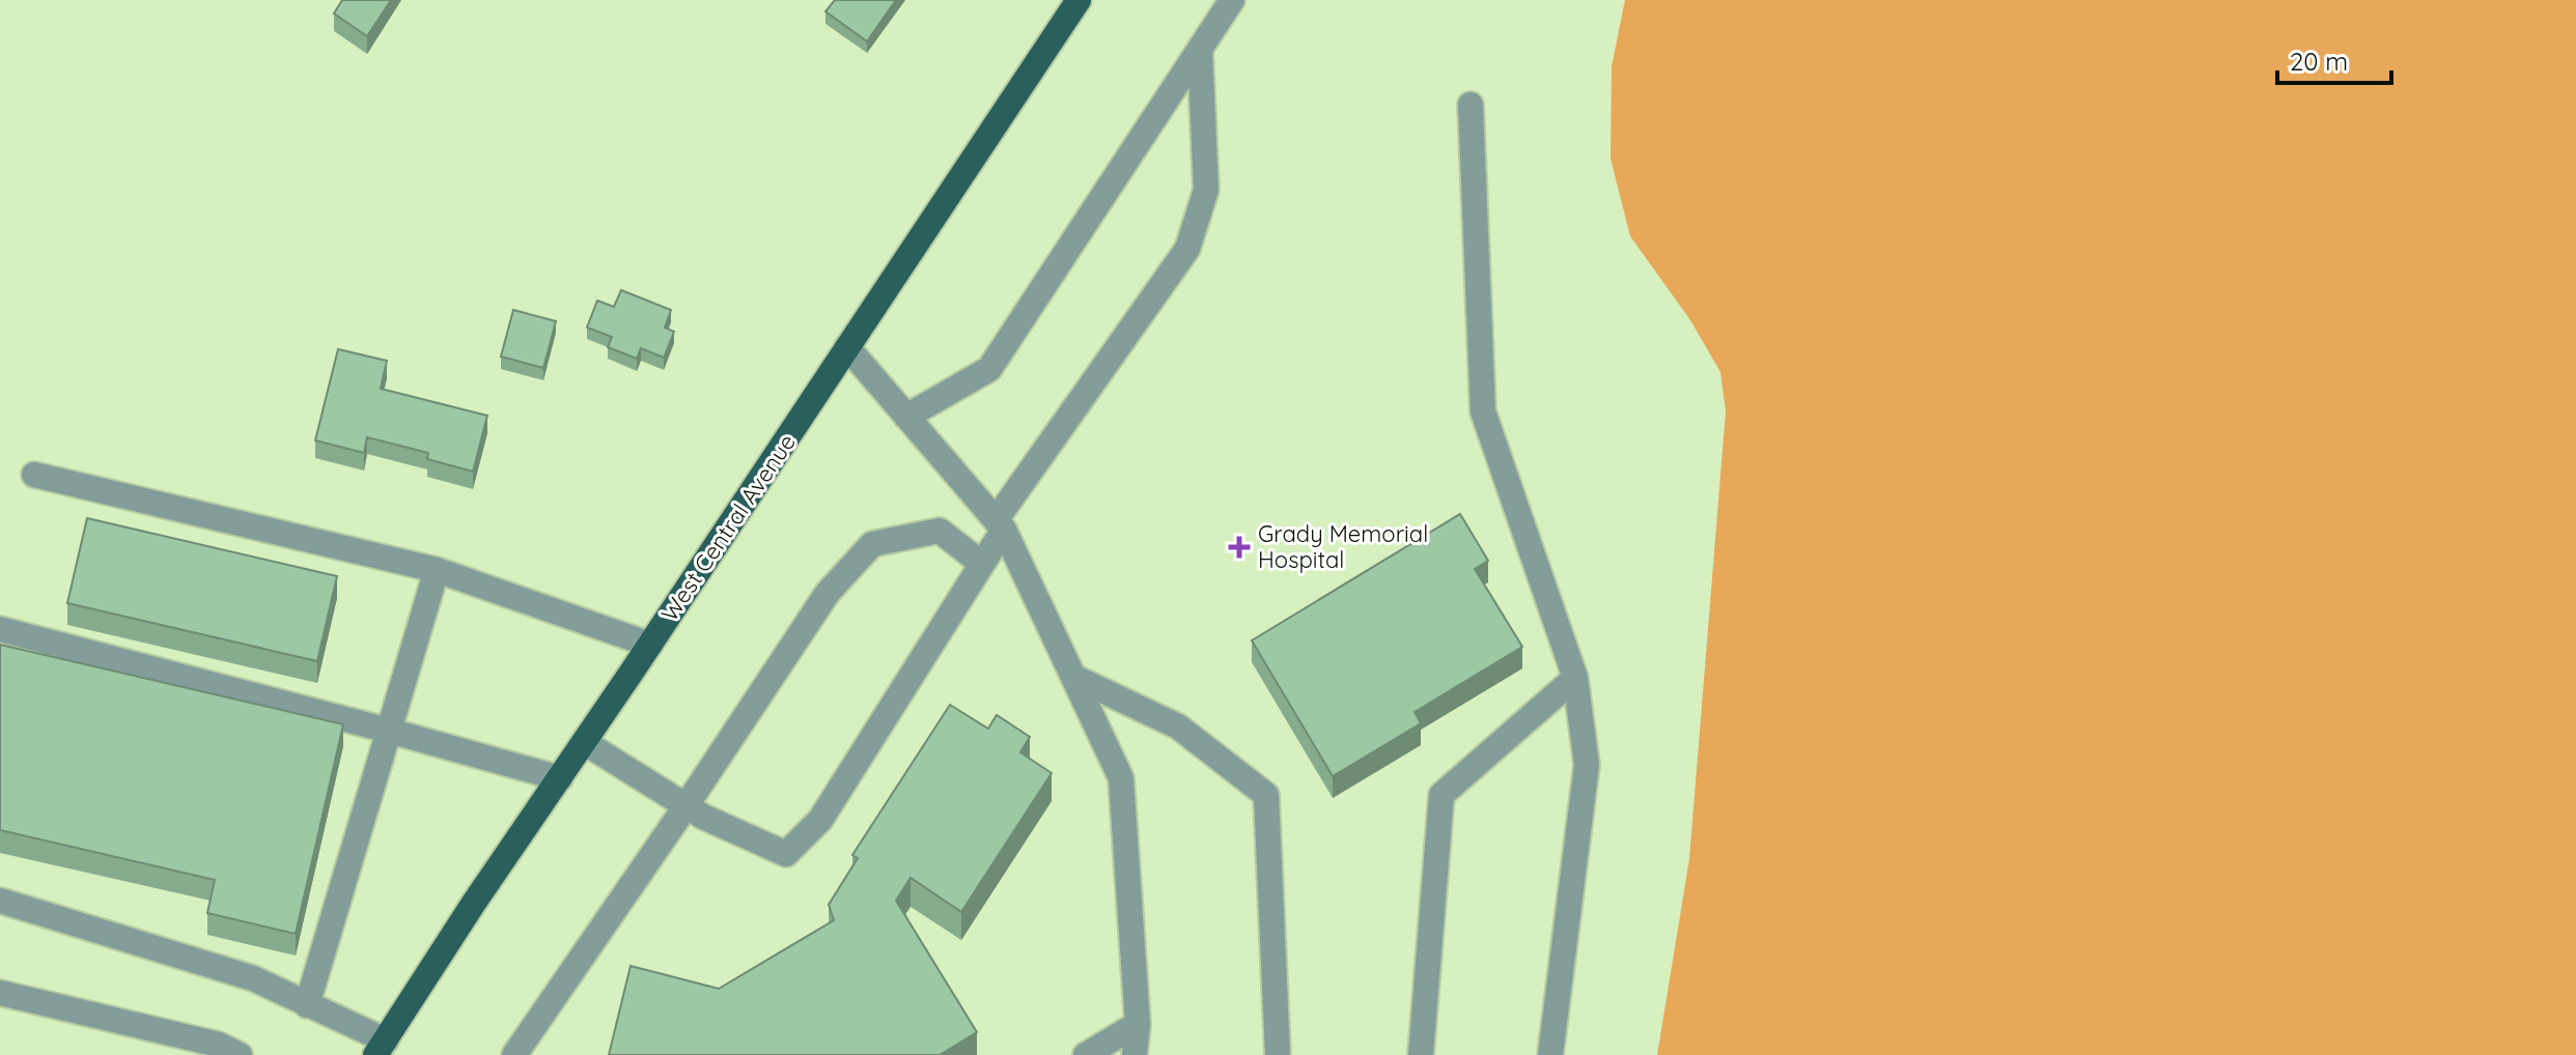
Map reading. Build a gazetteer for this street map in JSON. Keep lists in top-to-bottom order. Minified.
{"streets":{"main road":["West Central Avenue"]},"places":{"health":["Grady Memorial Hospital"]},"scale_bar":"20 m"}
